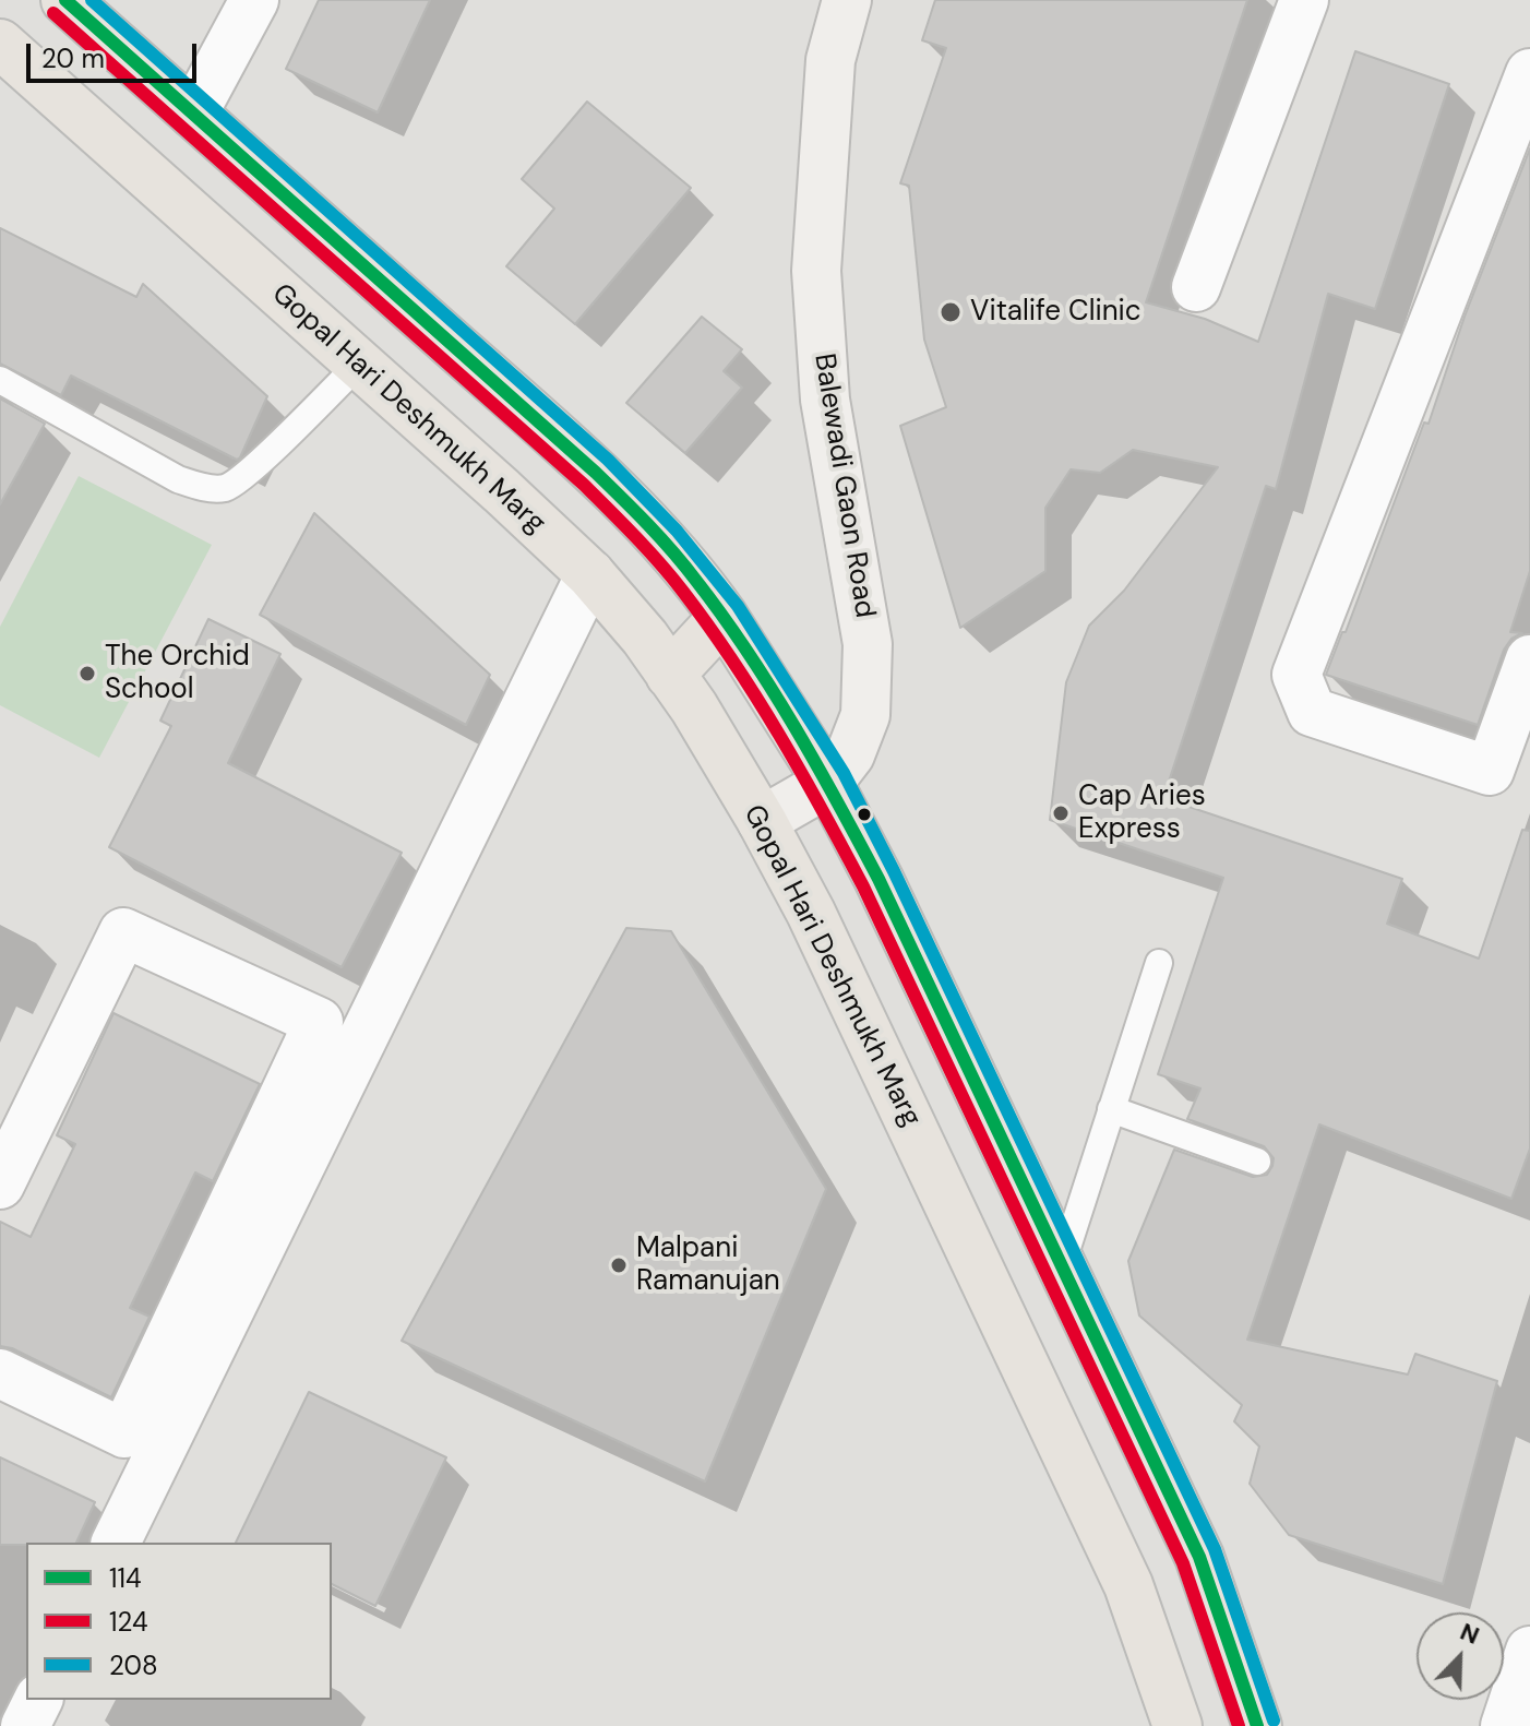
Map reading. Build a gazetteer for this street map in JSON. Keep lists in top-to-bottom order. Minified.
{"streets":{"main road":["Gopal Hari Deshmukh Marg","Balewadi Gaon Road"]},"crossings":[["Gopal Hari Deshmukh Marg","Balewadi Gaon Road"]],"places":["Vitalife Clinic","The Orchid School","Cap Aries Express","Malpani Ramanujan"],"lines":["transit line 114","transit line 208","transit line 124"],"legend":["114","124","208"],"scale_bar":"20 m","north":"top right"}
